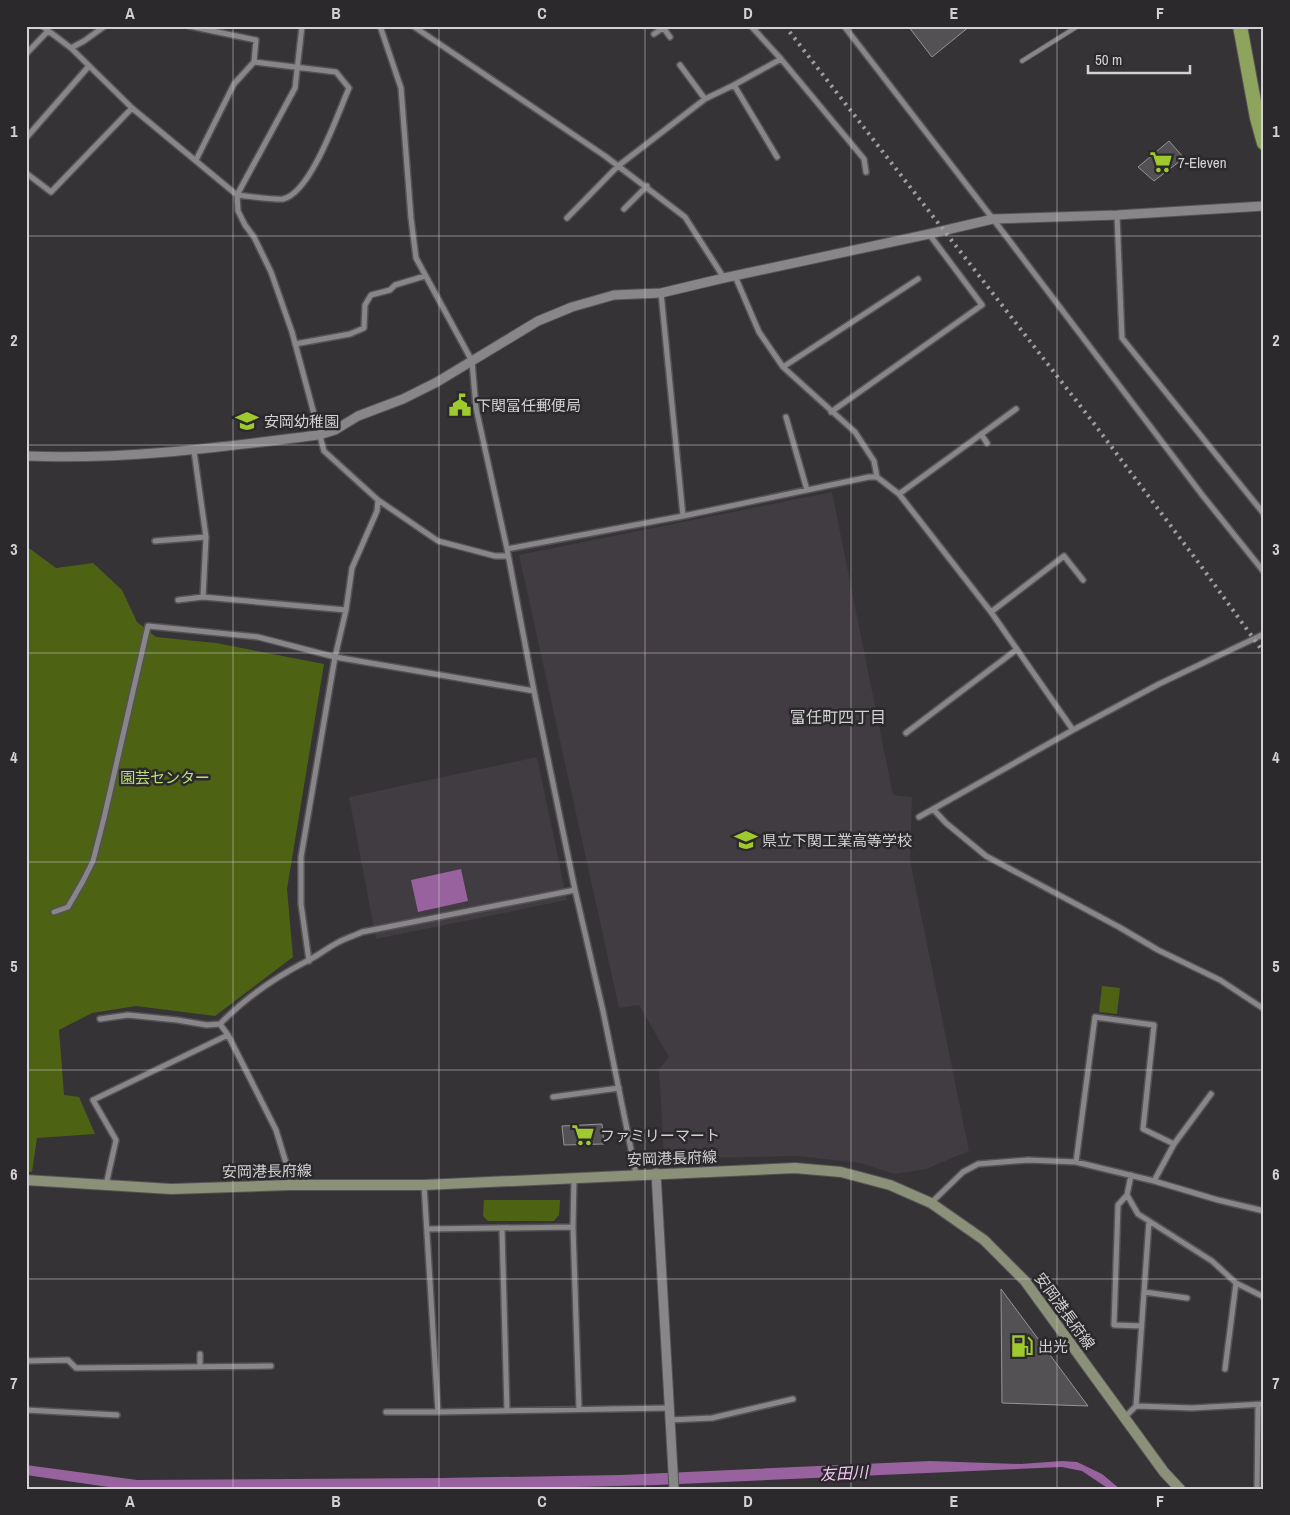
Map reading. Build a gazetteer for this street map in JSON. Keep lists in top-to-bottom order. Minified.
{"streets":{"main road":["安岡港長府線"]},"districts":["富任町四丁目"],"water":["友田川"],"parks":["園芸センター"],"places":{"supermarket":["7-Eleven","ファミリーマート"],"public building":["下関冨任郵便局"],"school or university":["安岡幼稚園","県立下関工業高等学校"],"fuel station":["出光"]},"scale_bar":"50 m","grid":{"columns":["A","B","C","D","E","F"],"rows":["1","2","3","4","5","6","7"]}}
